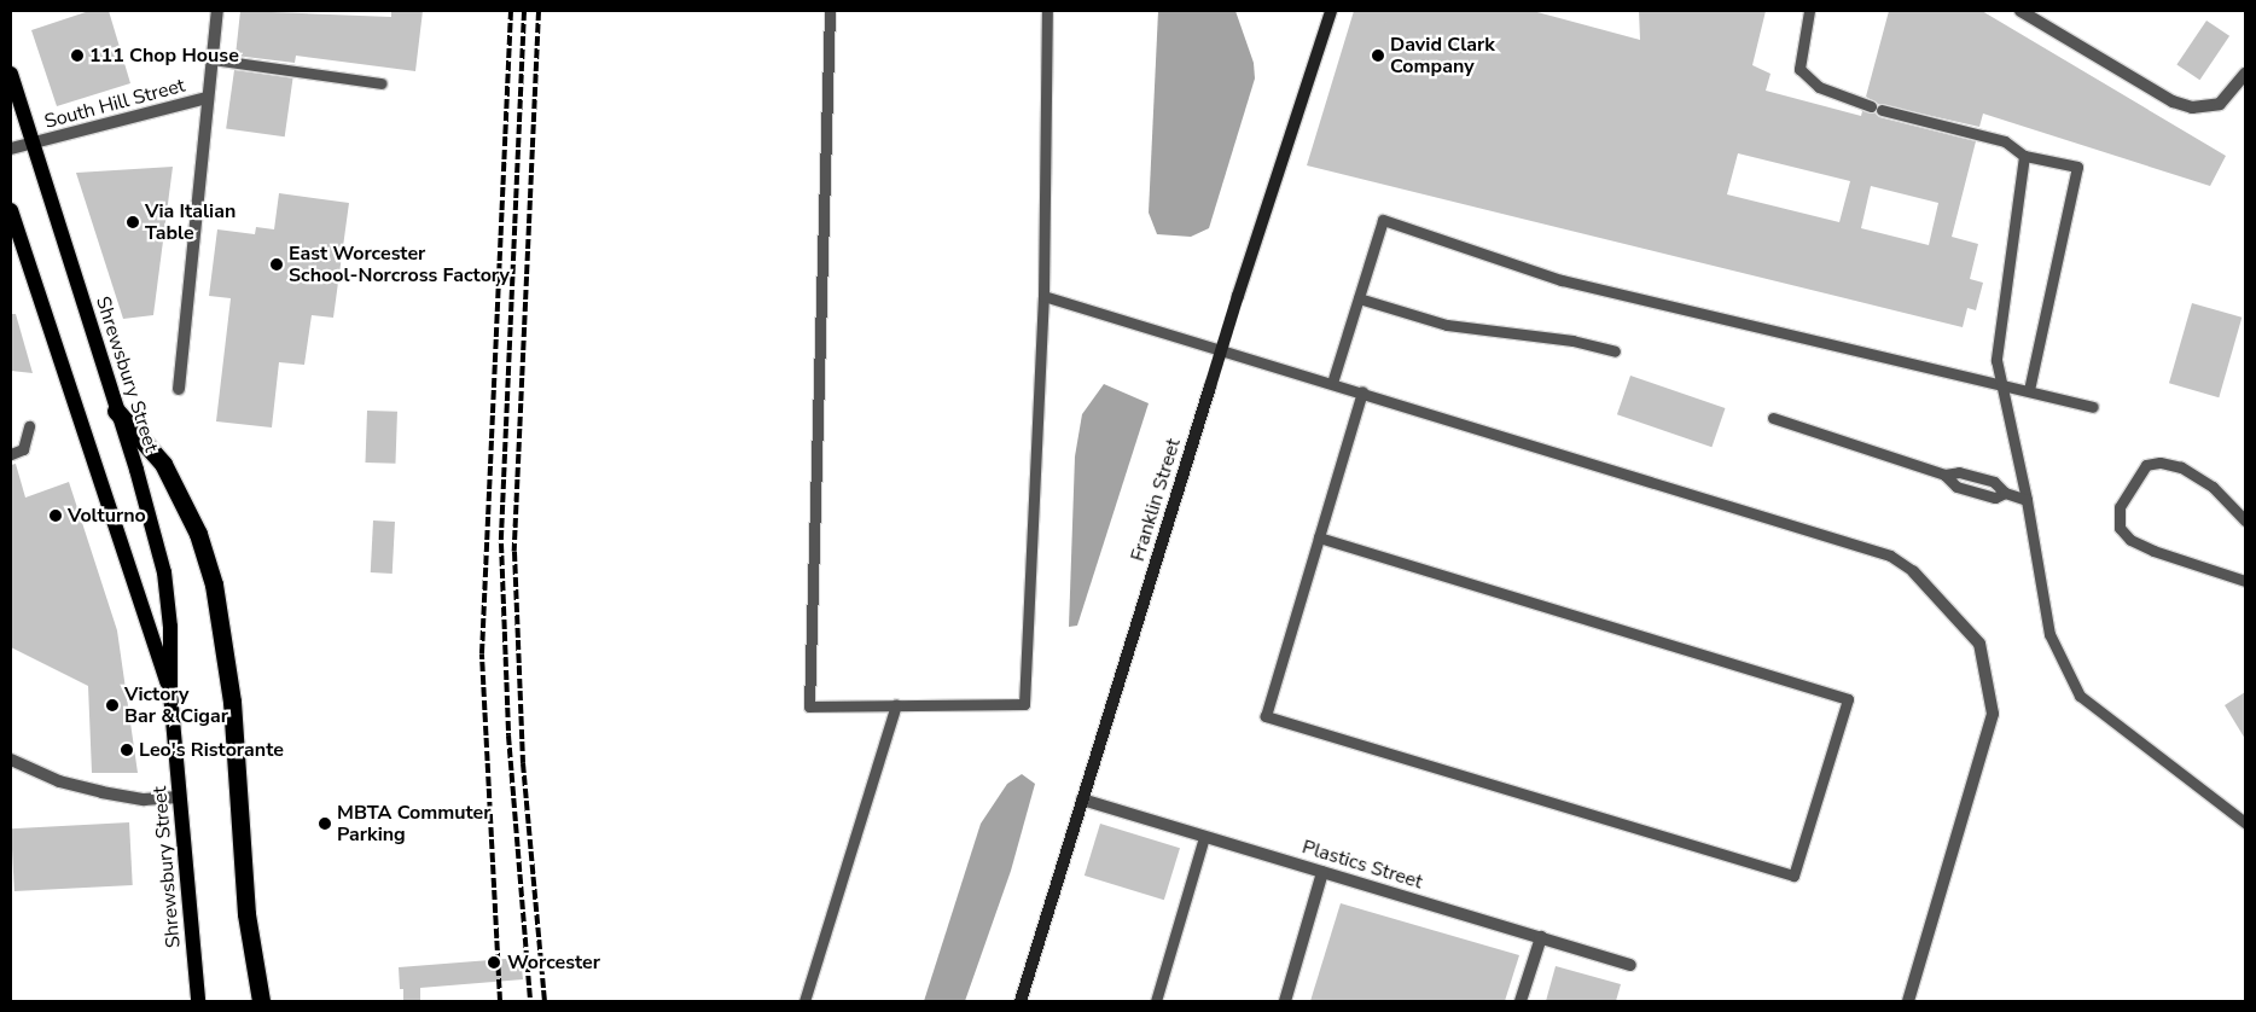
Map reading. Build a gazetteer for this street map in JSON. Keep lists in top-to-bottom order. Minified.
{"streets":{"main road":["Shrewsbury Street","Franklin Street"],"street":["South Hill Street","Plastics Street"]},"crossings":[["South Hill Street","Shrewsbury Street"],["Franklin Street","Plastics Street"]],"places":["111 Chop House","David Clark Company","Via Italian Table","East Worcester School-Norcross Factory","Volturno","Victory Bar & Cigar","Leo's Ristorante","MBTA Commuter Parking","Worcester"]}
